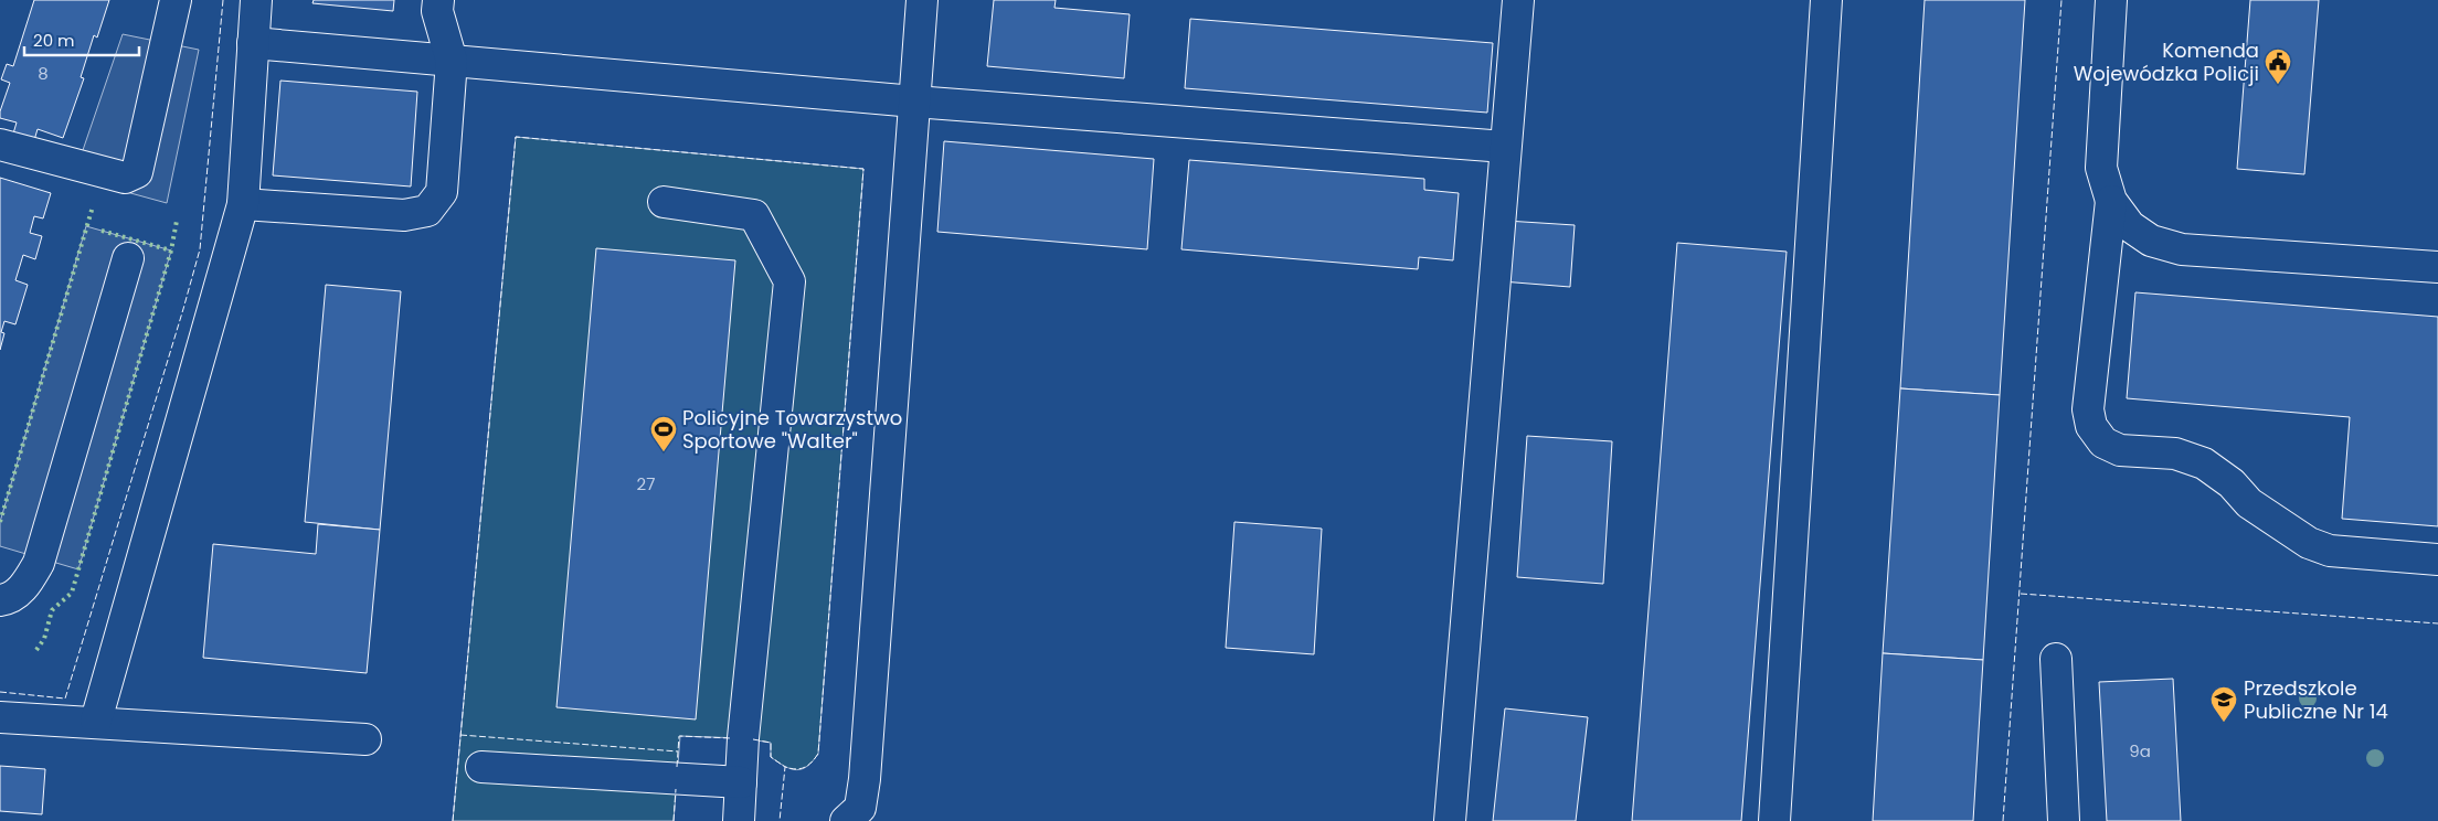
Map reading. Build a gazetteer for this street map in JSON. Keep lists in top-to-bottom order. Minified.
{"places":{"public building":["Komenda Wojewódzka Policji"],"sports":["Policyjne Towarzystwo Sportowe \"Walter\""],"school or university":["Przedszkole Publiczne Nr 14"]},"house_numbers":["8","27","9a"],"scale_bar":"20 m"}
